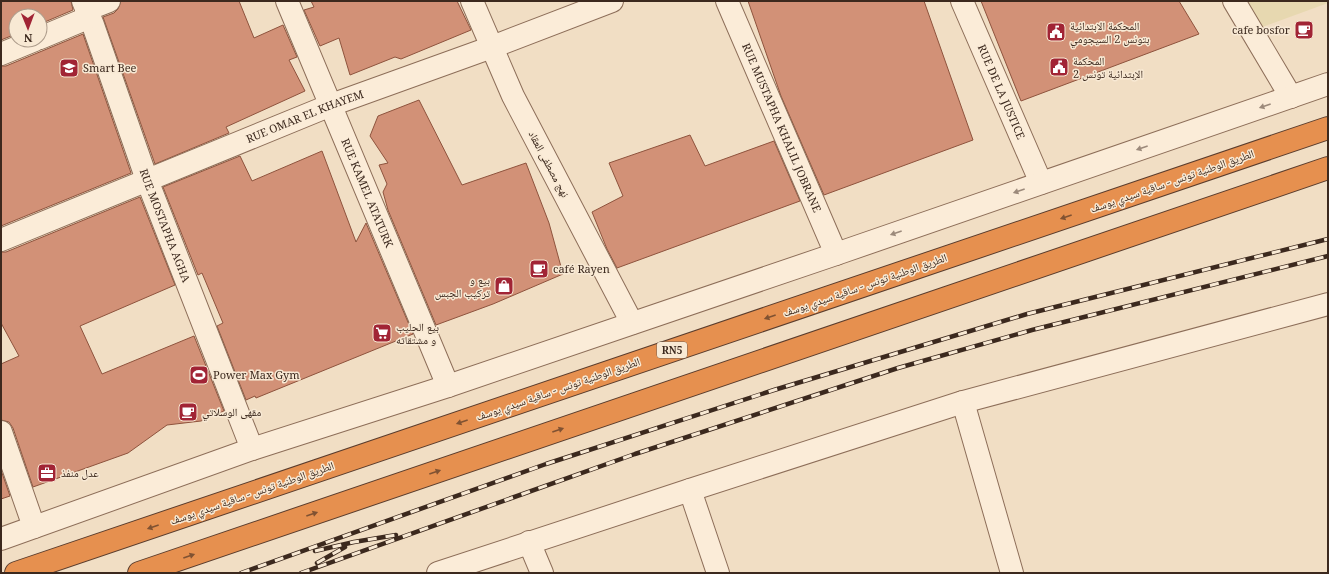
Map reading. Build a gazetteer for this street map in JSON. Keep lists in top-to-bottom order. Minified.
{"streets":{"highway":["الطريق الوطنية تونس - ساقية سيدي يوسف","RN5"],"street":["RUE DE LA JUSTICE","RUE OMAR EL KHAYEM","RUE MUSTAPHA KHALIL JOBRANE","نهج مصطفى العقاد","RUE KAMEL ATATURK","RUE MOSTAPHA AGHA"]},"crossings":[["RUE OMAR EL KHAYEM","نهج مصطفى العقاد"],["RUE OMAR EL KHAYEM","RUE KAMEL ATATURK"],["RUE OMAR EL KHAYEM","RUE MOSTAPHA AGHA"]],"places":{"cafe":["cafe bosfor","café Rayen","مقهى الوسلاتي"],"public building":["المحكمة الابتدائية بتونس 2 السيجومي","المحكمة الإبتدائية تونس 2"],"school or university":["Smart Bee"],"shop":["بيع و تركيب الجبس"],"supermarket":["بيع الحليب و مشتقاته"],"sports":["Power Max Gym"],"office":["عدل منفذ"]},"north":"bottom"}
